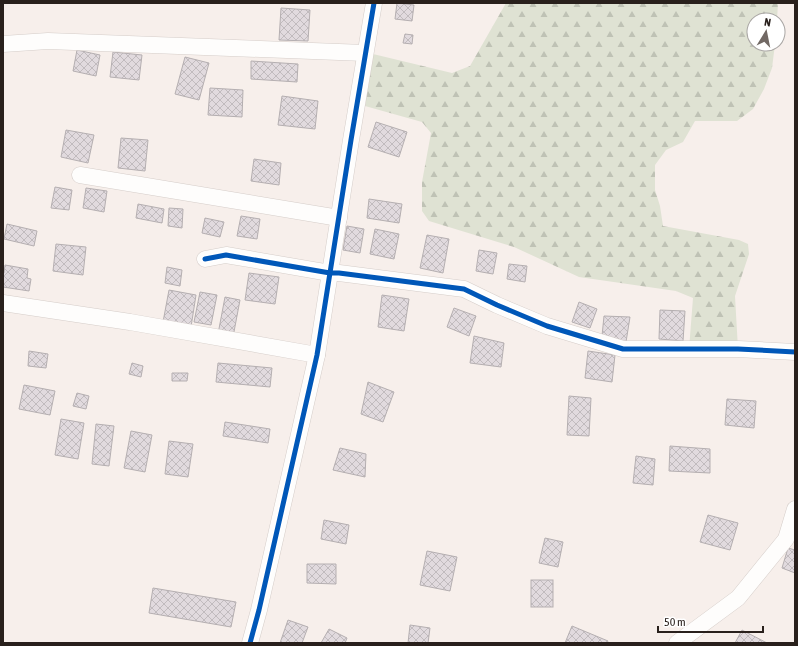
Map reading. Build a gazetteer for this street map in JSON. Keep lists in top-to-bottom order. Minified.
{"scale_bar":"50 m","north":"top"}
